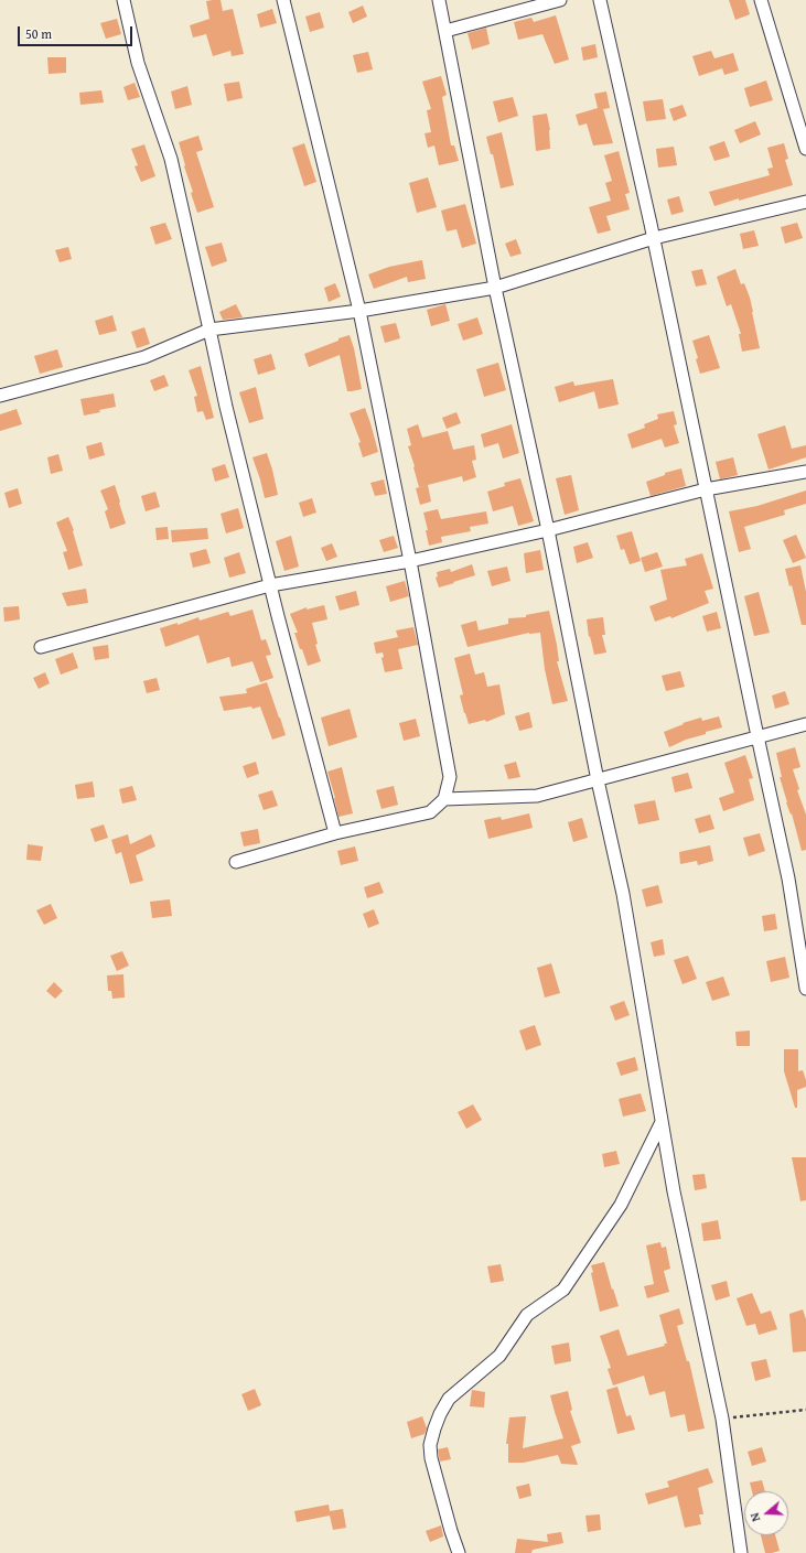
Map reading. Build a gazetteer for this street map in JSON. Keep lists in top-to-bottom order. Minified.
{"scale_bar":"50 m","north":"left"}
